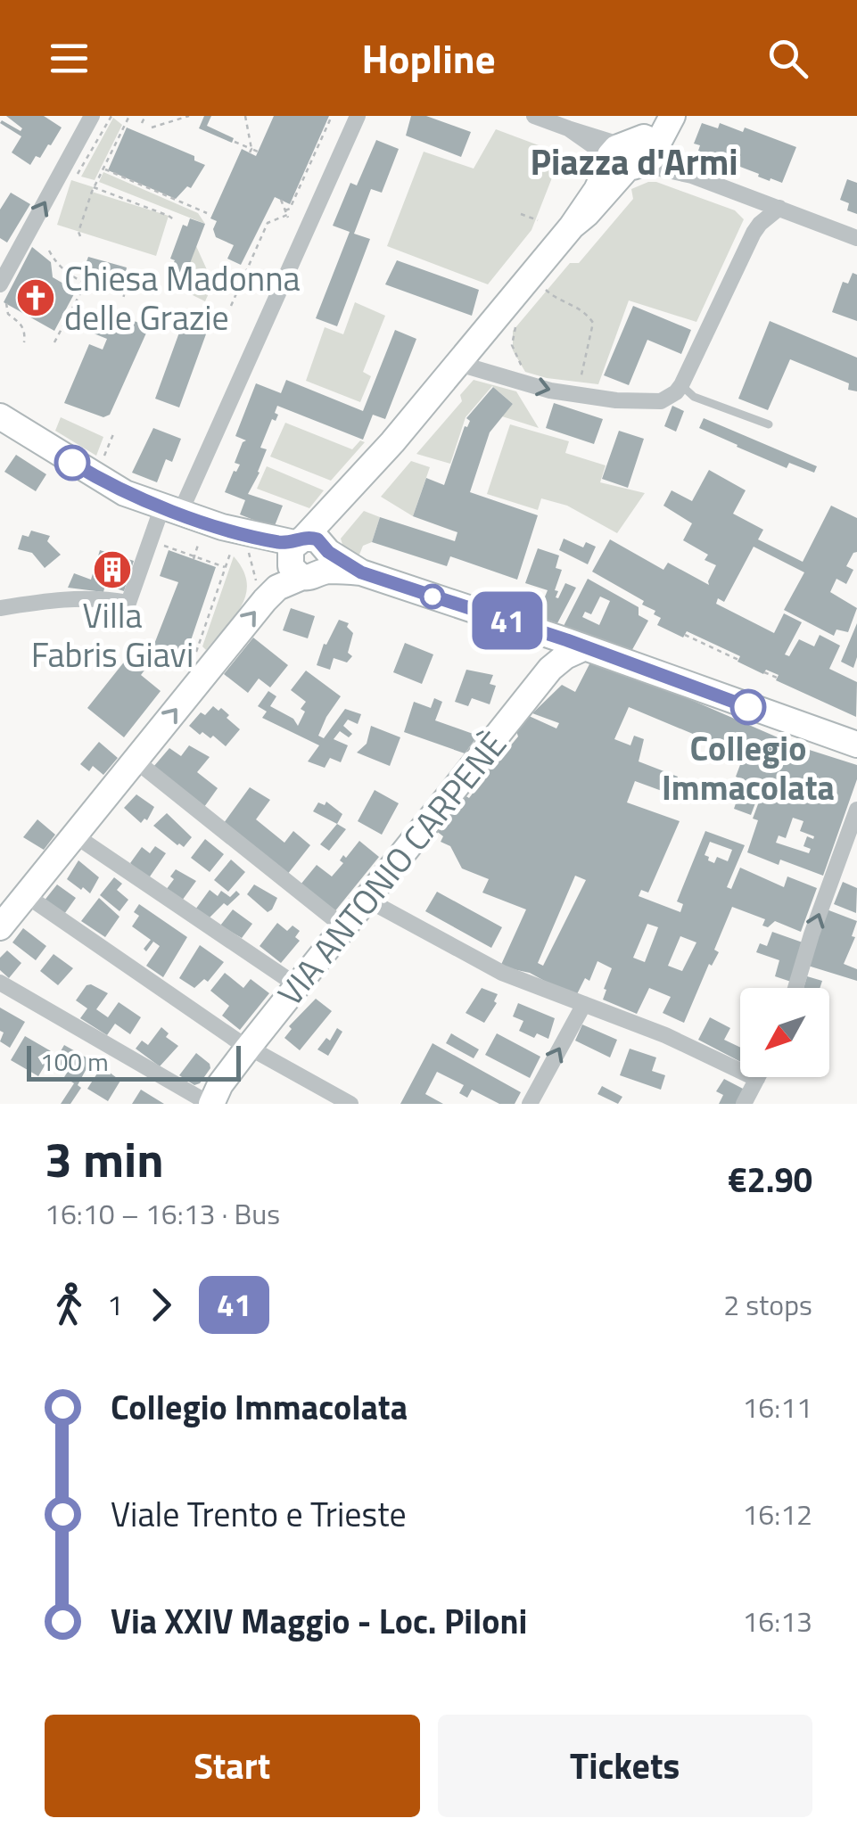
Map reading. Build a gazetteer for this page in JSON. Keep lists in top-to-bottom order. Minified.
{"streets":{"street":["VIA ANTONIO CARPENÈ"]},"districts":["Piazza d'Armi"],"places":{"church":["Chiesa Madonna delle Grazie"],"building":["Villa Fabris Giavi"],"other":["Collegio Immacolata"]},"lines":["bus line 41"],"scale_bar":"100 m","north":"bottom left","page":{"header":"Hopline","on_map":"41","scale":"100 m","heading":["3 min","16:10 – 16:13 · Bus","€2.90"],"legs":["1","41","2 stops"],"list":[{"name":"Collegio Immacolata","value":"16:11"},{"name":"Viale Trento e Trieste","value":"16:12"},{"name":"Via XXIV Maggio - Loc. Piloni","value":"16:13"}],"buttons":["Start","Tickets"]}}
